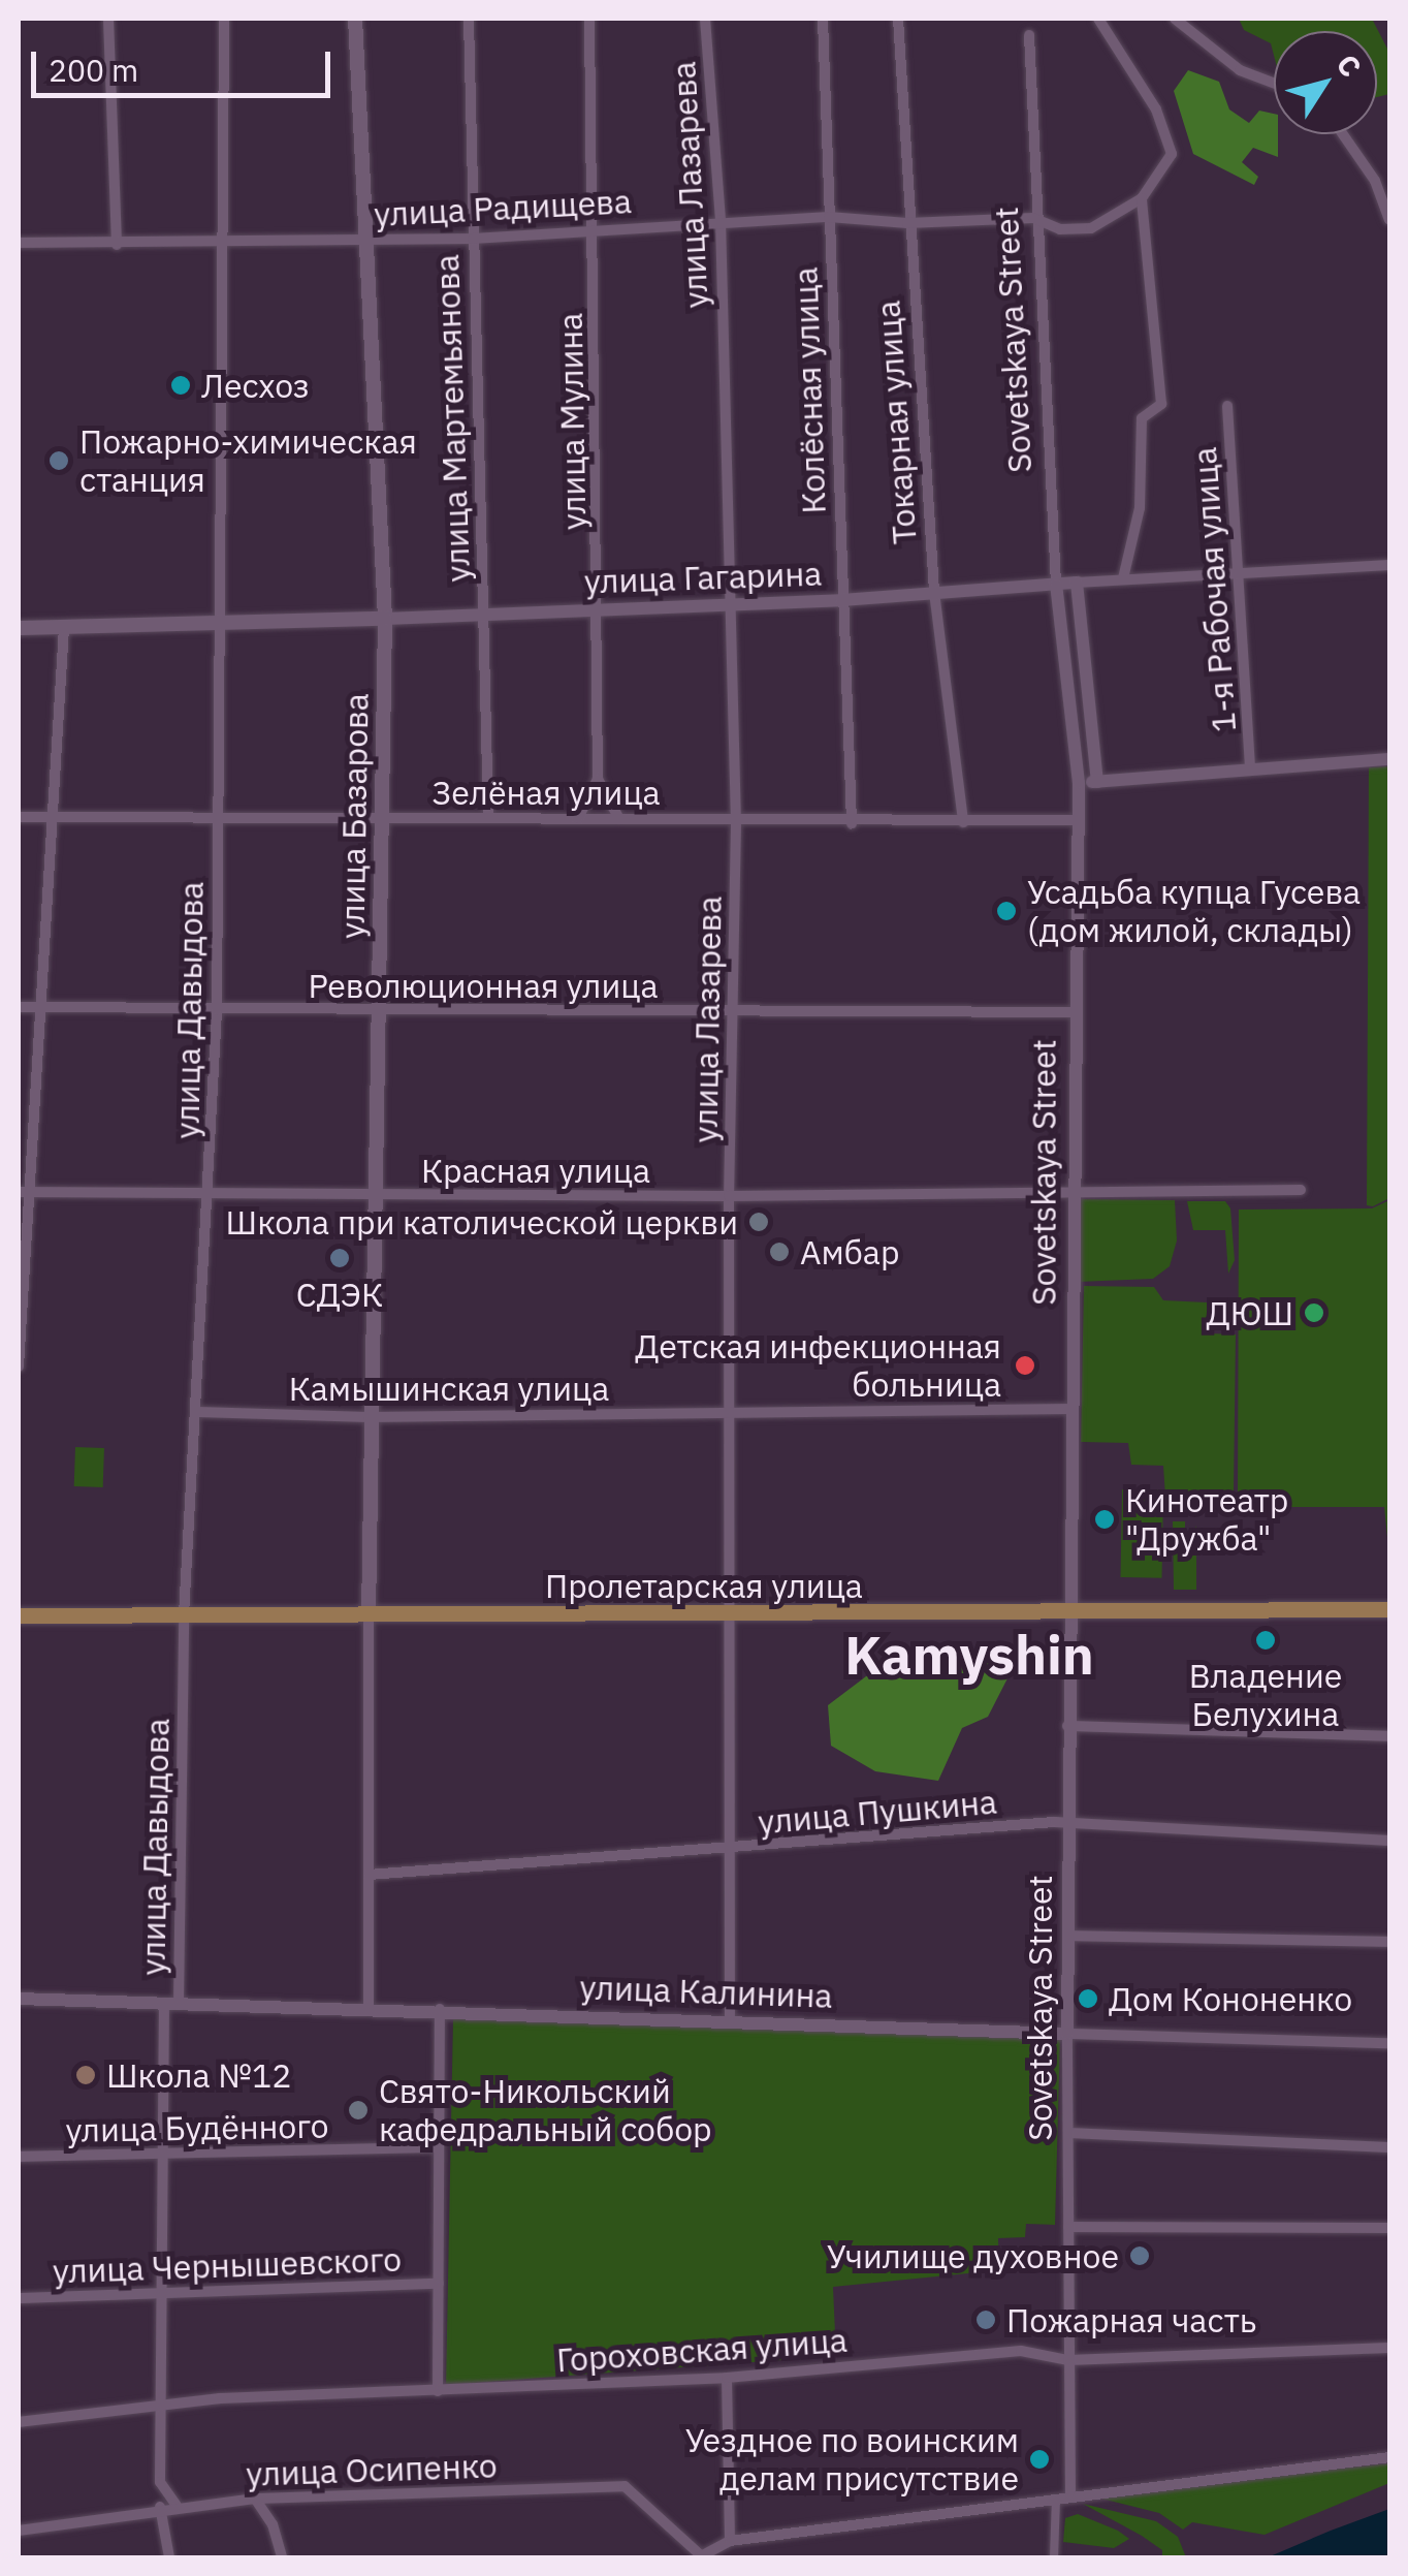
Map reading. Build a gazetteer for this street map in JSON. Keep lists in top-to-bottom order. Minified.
{"streets":{"main road":["улица Гагарина","улица Базарова","Пролетарская улица"],"street":["улица Лазарева","улица Радищева","Sovetskaya Street","Колёсная улица","улица Мартемьянова","улица Мулина","Токарная улица","1-я Рабочая улица","Зелёная улица","Революционная улица","улица Давыдова","Красная улица","Камышинская улица","улица Пушкина","улица Калинина","улица Будённого","улица Чернышевского","Гороховская улица","улица Осипенко"]},"crossings":[["улица Лазарева","улица Радищева"],["улица Лазарева","улица Гагарина"],["улица Лазарева","Зелёная улица"],["улица Лазарева","Революционная улица"],["улица Лазарева","Красная улица"],["улица Лазарева","Камышинская улица"],["улица Лазарева","Пролетарская улица"],["улица Лазарева","улица Пушкина"],["улица Лазарева","улица Калинина"],["улица Радищева","Sovetskaya Street"],["улица Радищева","Колёсная улица"],["улица Радищева","улица Мартемьянова"],["улица Радищева","улица Мулина"],["улица Радищева","Токарная улица"],["улица Радищева","улица Базарова"],["улица Радищева","улица Давыдова"],["Sovetskaya Street","улица Гагарина"],["Sovetskaya Street","Зелёная улица"],["Sovetskaya Street","Революционная улица"],["Sovetskaya Street","Красная улица"],["Sovetskaya Street","Камышинская улица"],["Sovetskaya Street","Пролетарская улица"],["Sovetskaya Street","улица Пушкина"],["Sovetskaya Street","улица Калинина"],["Sovetskaya Street","Гороховская улица"],["Колёсная улица","улица Гагарина"],["Колёсная улица","Зелёная улица"],["улица Мартемьянова","улица Гагарина"],["улица Мартемьянова","Зелёная улица"],["улица Мулина","улица Гагарина"],["улица Мулина","Зелёная улица"],["Токарная улица","улица Гагарина"],["Токарная улица","Зелёная улица"],["улица Гагарина","1-я Рабочая улица"],["улица Гагарина","улица Базарова"],["улица Гагарина","улица Давыдова"],["Зелёная улица","улица Базарова"],["Зелёная улица","улица Давыдова"],["улица Базарова","Революционная улица"],["улица Базарова","Красная улица"],["улица Базарова","Камышинская улица"],["улица Базарова","Пролетарская улица"],["Революционная улица","улица Давыдова"],["улица Давыдова","Красная улица"],["улица Давыдова","Камышинская улица"],["улица Давыдова","Пролетарская улица"],["улица Давыдова","улица Калинина"],["улица Давыдова","улица Будённого"],["улица Давыдова","улица Чернышевского"],["улица Давыдова","Гороховская улица"],["улица Давыдова","улица Осипенко"]],"districts":["Kamyshin"],"places":["Лесхоз","Пожарно-химическая станция","Усадьба купца Гусева (дом жилой, склады)","Школа при католической церкви","Амбар","СДЭК","ДЮШ","Детская инфекционная больница","Кинотеатр \"Дружба\"","Владение Белухина","Дом Кононенко","Школа №12","Свято-Никольский кафедральный собор","Училище духовное","Пожарная часть","Уездное по воинским делам присутствие"],"scale_bar":"200 m","north":"top right"}
